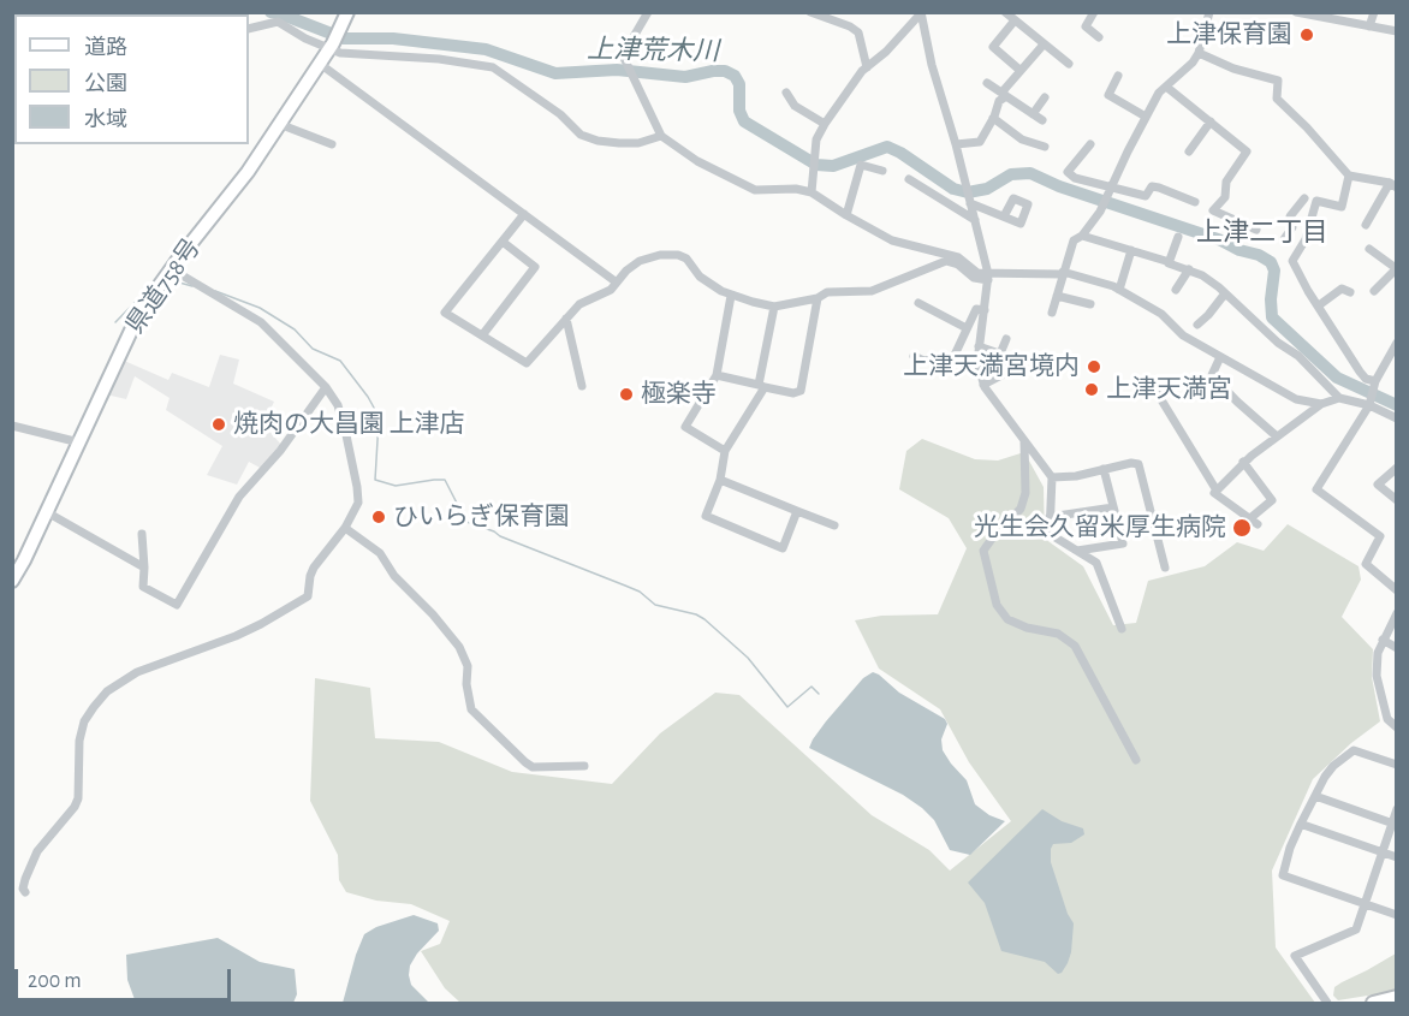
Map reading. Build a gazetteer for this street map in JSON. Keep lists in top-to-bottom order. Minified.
{"streets":{"main road":["県道758号"]},"districts":["上津二丁目"],"water":["上津荒木川"],"places":["上津保育園","上津天満宮境内","上津天満宮","極楽寺","焼肉の大昌園 上津店","ひいらぎ保育園","光生会久留米厚生病院"],"legend":["道路","公園","水域"],"scale_bar":"200 m"}
